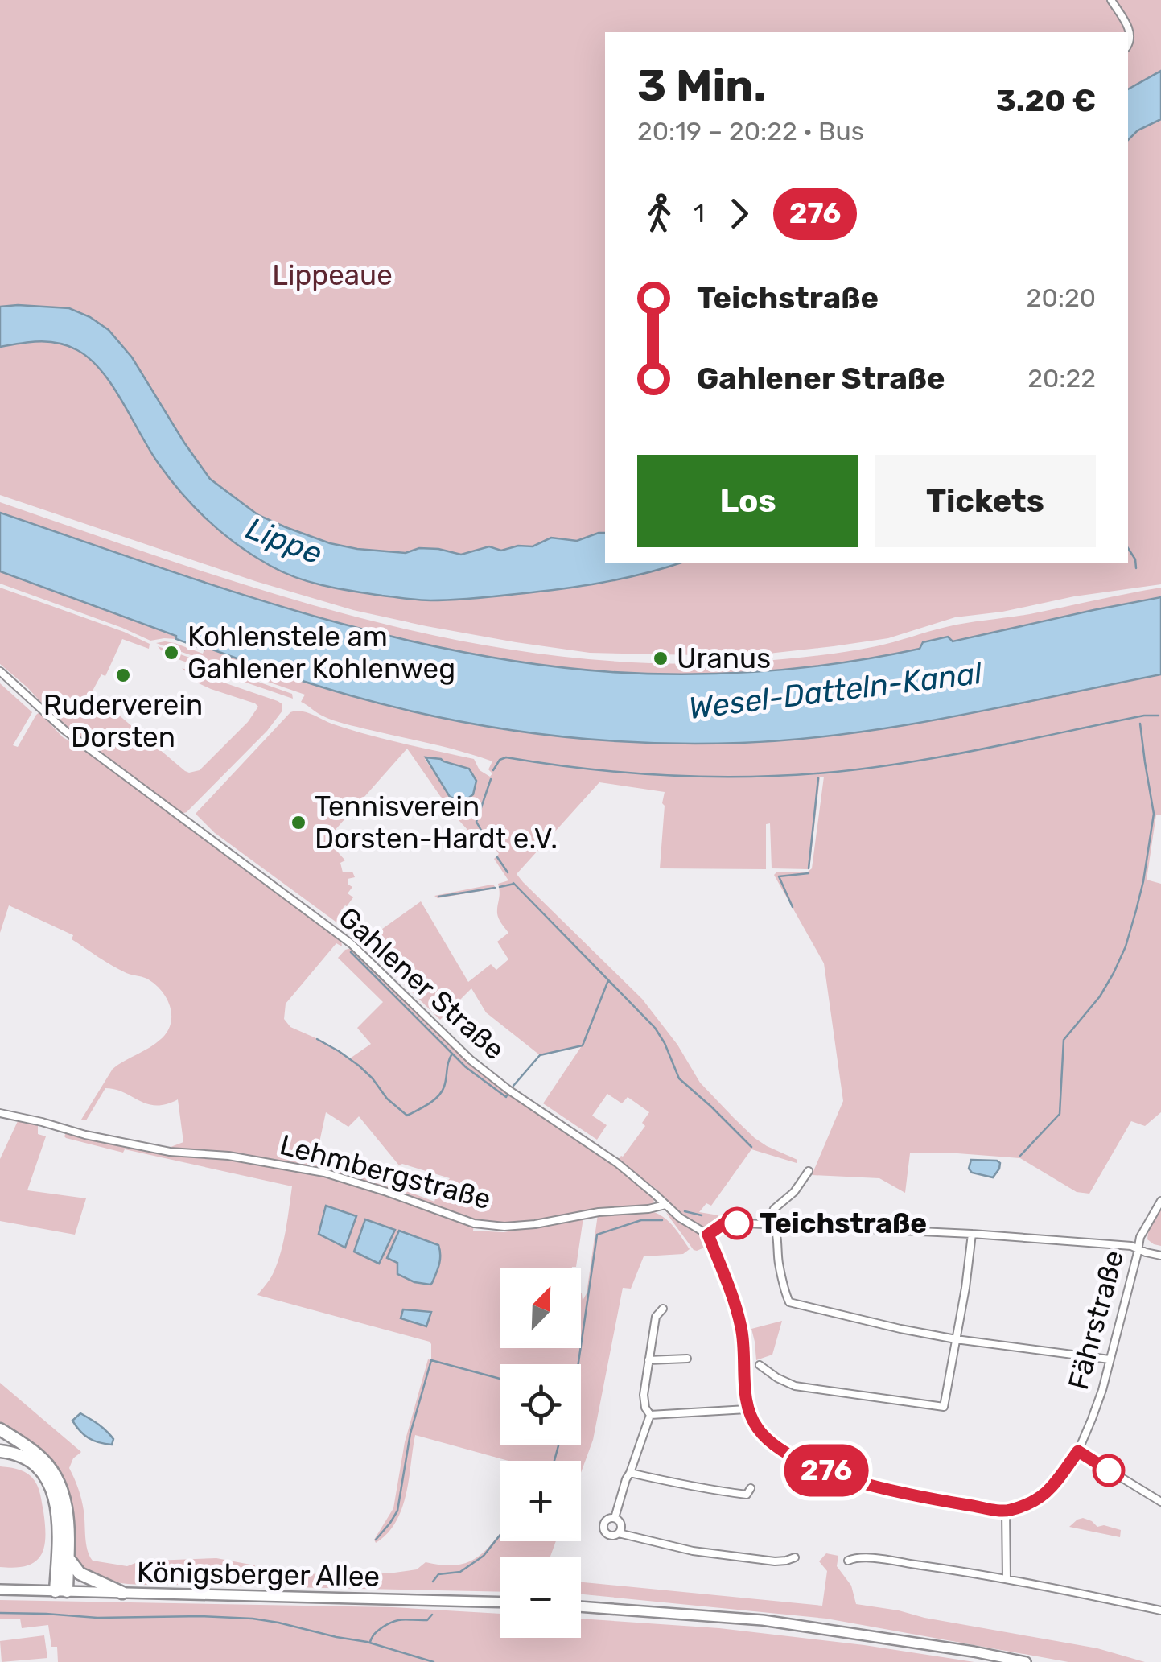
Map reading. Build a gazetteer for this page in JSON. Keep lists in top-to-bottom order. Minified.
{"streets":{"main road":["Königsberger Allee"],"street":["Gahlener Straße","Lehmbergstraße","Fährstraße"]},"crossings":[["Gahlener Straße","Lehmbergstraße"]],"water":["Lippe","Wesel-Datteln-Kanal"],"parks":["Lippeaue"],"places":["Kohlenstele am Gahlener Kohlenweg","Uranus","Ruderverein Dorsten","Tennisverein Dorsten-Hardt e.V.","Teichstraße"],"lines":["bus line 276"],"north":"top right","page":{"on_map":"276","heading":["3 Min.","20:19 – 20:22 · Bus","3.20 €"],"legs":["1","276"],"list":[{"name":"Teichstraße","value":"20:20"},{"name":"Gahlener Straße","value":"20:22"}],"buttons":["Los","Tickets"],"map_buttons":["+","−"]}}
